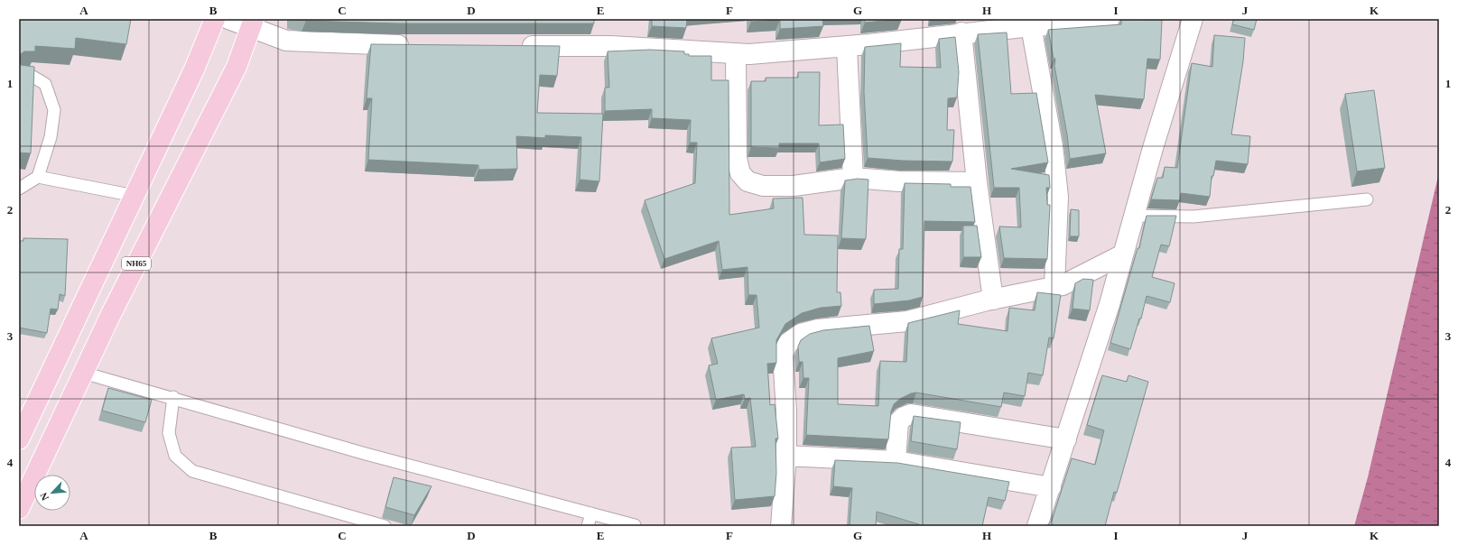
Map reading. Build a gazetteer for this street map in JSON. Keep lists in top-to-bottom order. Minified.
{"streets":{"highway":["NH65"]},"north":"bottom left","grid":{"columns":["A","B","C","D","E","F","G","H","I","J","K"],"rows":["1","2","3","4"]}}
